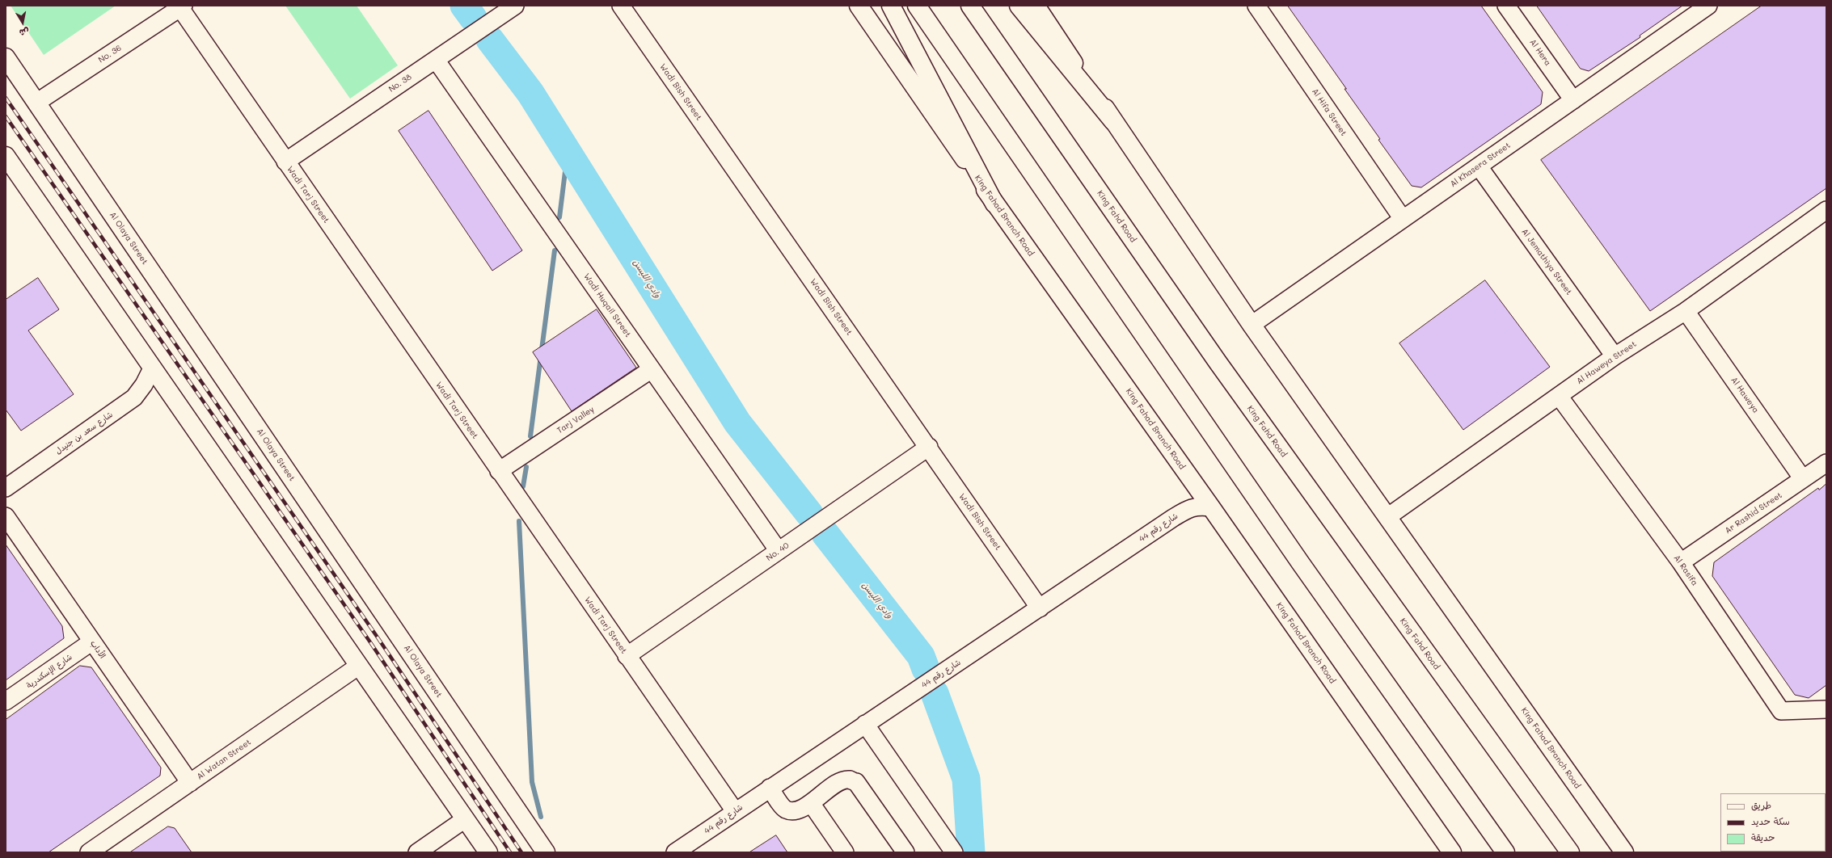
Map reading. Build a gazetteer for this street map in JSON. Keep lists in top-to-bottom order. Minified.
{"streets":{"main road":["King Fahad Branch Road","King Fahd Road","Al Olaya Street"],"street":["Al Hera","No. 36","No. 38","Wadi Bish Street","Al Hifa Street","Al Khasera Street","Wadi Tarj Street","Al Jemathiya Street","Wadi Huqail Street","Al Haweya Street","Al Haweya","Tarj Valley","شارع سعد بن جنيدل","Ar Rashid Street","شارع رقم 44","No. 40","Al Rasifa","الأداب","شارع الإسكندرية","Al Watan Street"]},"crossings":[["Al Hera","Al Khasera Street"],["No. 36","Wadi Tarj Street"],["No. 36","Al Olaya Street"],["No. 38","Wadi Tarj Street"],["No. 38","Wadi Huqail Street"],["Wadi Bish Street","شارع رقم 44"],["Wadi Bish Street","No. 40"],["Al Hifa Street","Al Khasera Street"],["Al Khasera Street","King Fahad Branch Road"],["Al Khasera Street","Al Jemathiya Street"],["Wadi Tarj Street","Tarj Valley"],["Wadi Tarj Street","شارع رقم 44"],["Wadi Tarj Street","No. 40"],["King Fahad Branch Road","Al Haweya Street"],["King Fahad Branch Road","شارع رقم 44"],["Al Jemathiya Street","Al Haweya Street"],["Wadi Huqail Street","Tarj Valley"],["Wadi Huqail Street","No. 40"],["Al Haweya Street","Al Haweya"],["Al Haweya Street","Al Rasifa"],["Al Haweya","Ar Rashid Street"],["Ar Rashid Street","Al Rasifa"],["الأداب","شارع الإسكندرية"],["الأداب","Al Watan Street"]],"water":["وادي الليسن"],"legend":["طريق","سكة حديد","حديقة"],"north":"bottom"}
